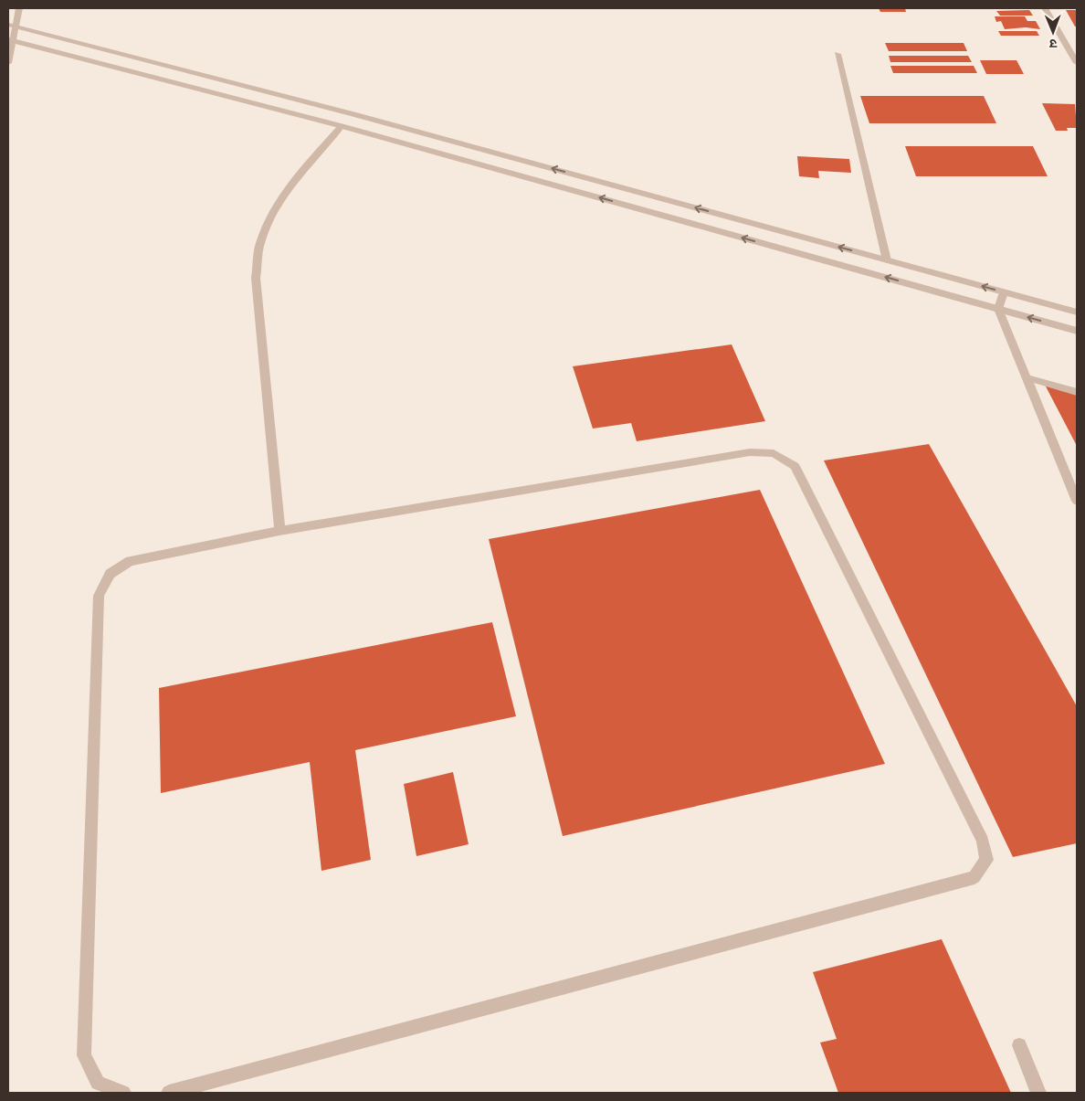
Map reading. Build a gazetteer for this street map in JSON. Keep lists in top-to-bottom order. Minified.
{"north":"bottom"}
